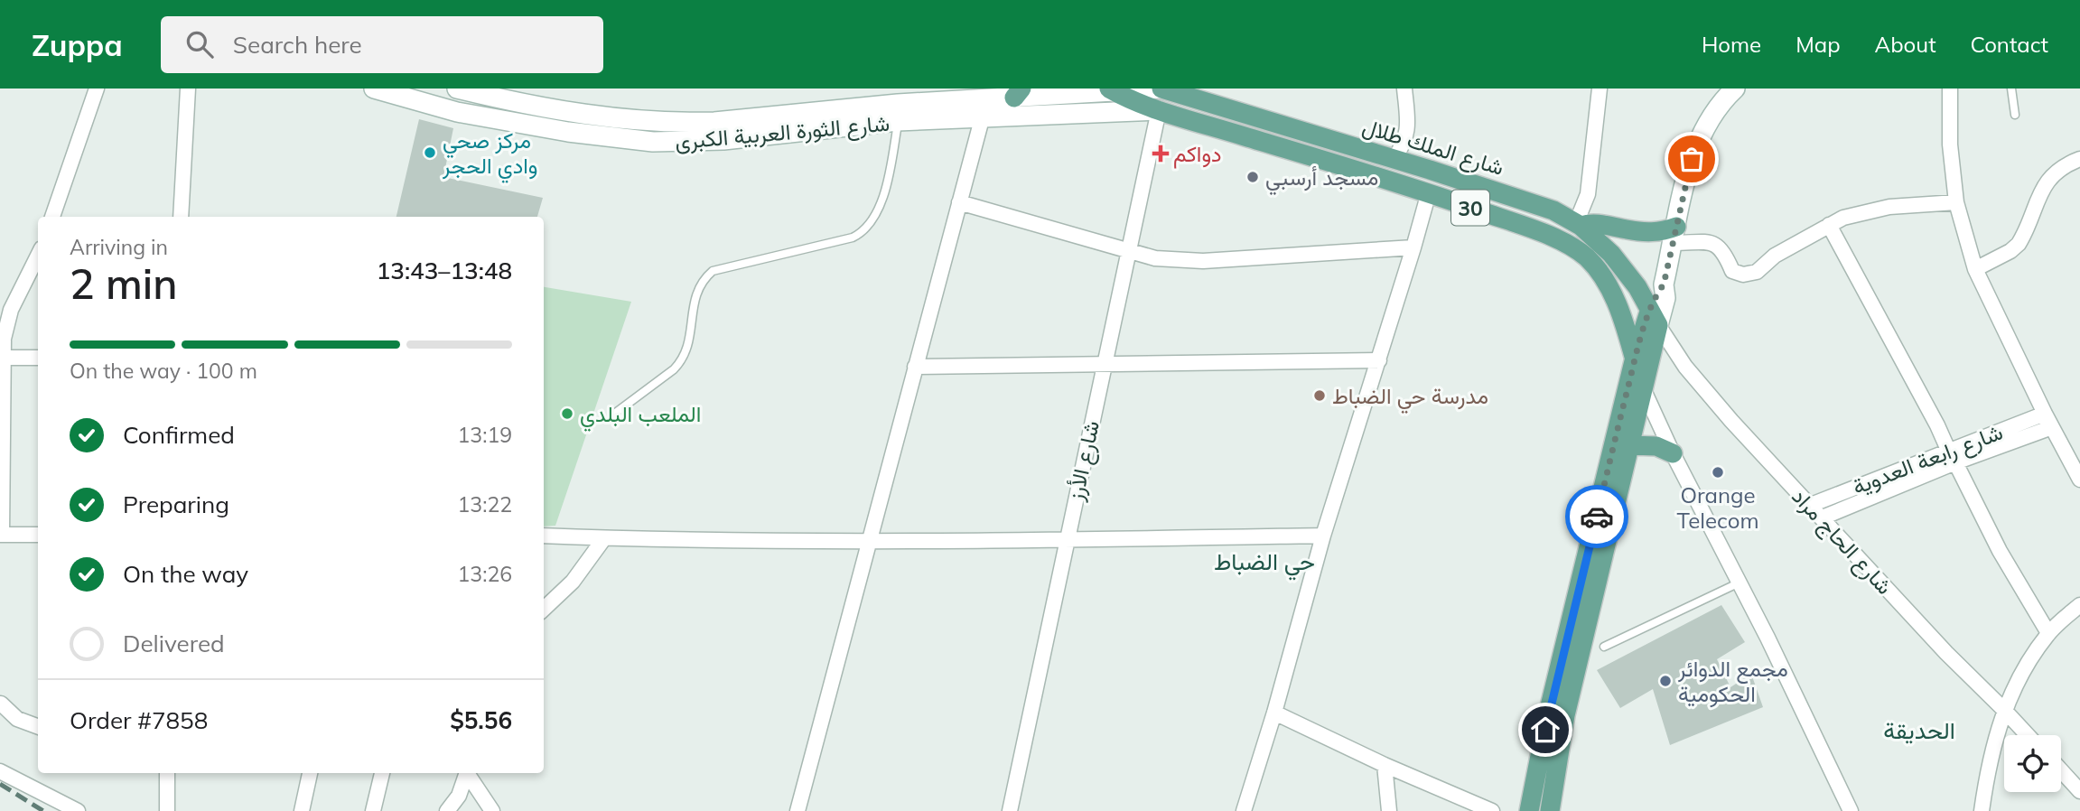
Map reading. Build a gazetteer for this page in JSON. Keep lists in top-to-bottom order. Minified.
{"streets":{"main road":["شارع الثورة العربية الكبرى","شارع الملك طلال","30"],"street":["شارع رابعة العدوية","شارع الأرز","شارع الحاج مراد"]},"crossings":[["شارع الثورة العربية الكبرى","شارع الملك طلال"],["شارع الثورة العربية الكبرى","30"],["شارع الثورة العربية الكبرى","شارع الأرز"],["شارع الملك طلال","30"],["شارع الملك طلال","شارع الأرز"],["شارع الملك طلال","شارع الحاج مراد"],["30","شارع الأرز"],["شارع رابعة العدوية","شارع الحاج مراد"]],"districts":["حي الضباط","الحديقة"],"places":{"other":["مركز صحي وادي الحجر","مسجد أرسبي","مدرسة حي الضباط","الملعب البلدي","Orange Telecom","مجمع الدوائر الحكومية"],"health":["دواكم"]},"page":{"header":"Zuppa","search":"Search here","nav":["Home","Map","About","Contact"],"heading":["2 min","Arriving in","13:43–13:48"],"panel":["Order #7858","$5.56"],"bar":"On the way · 100 m","list":[["Confirmed","13:19"],["Preparing","13:22"],["On the way","13:26"],"Delivered"]}}
